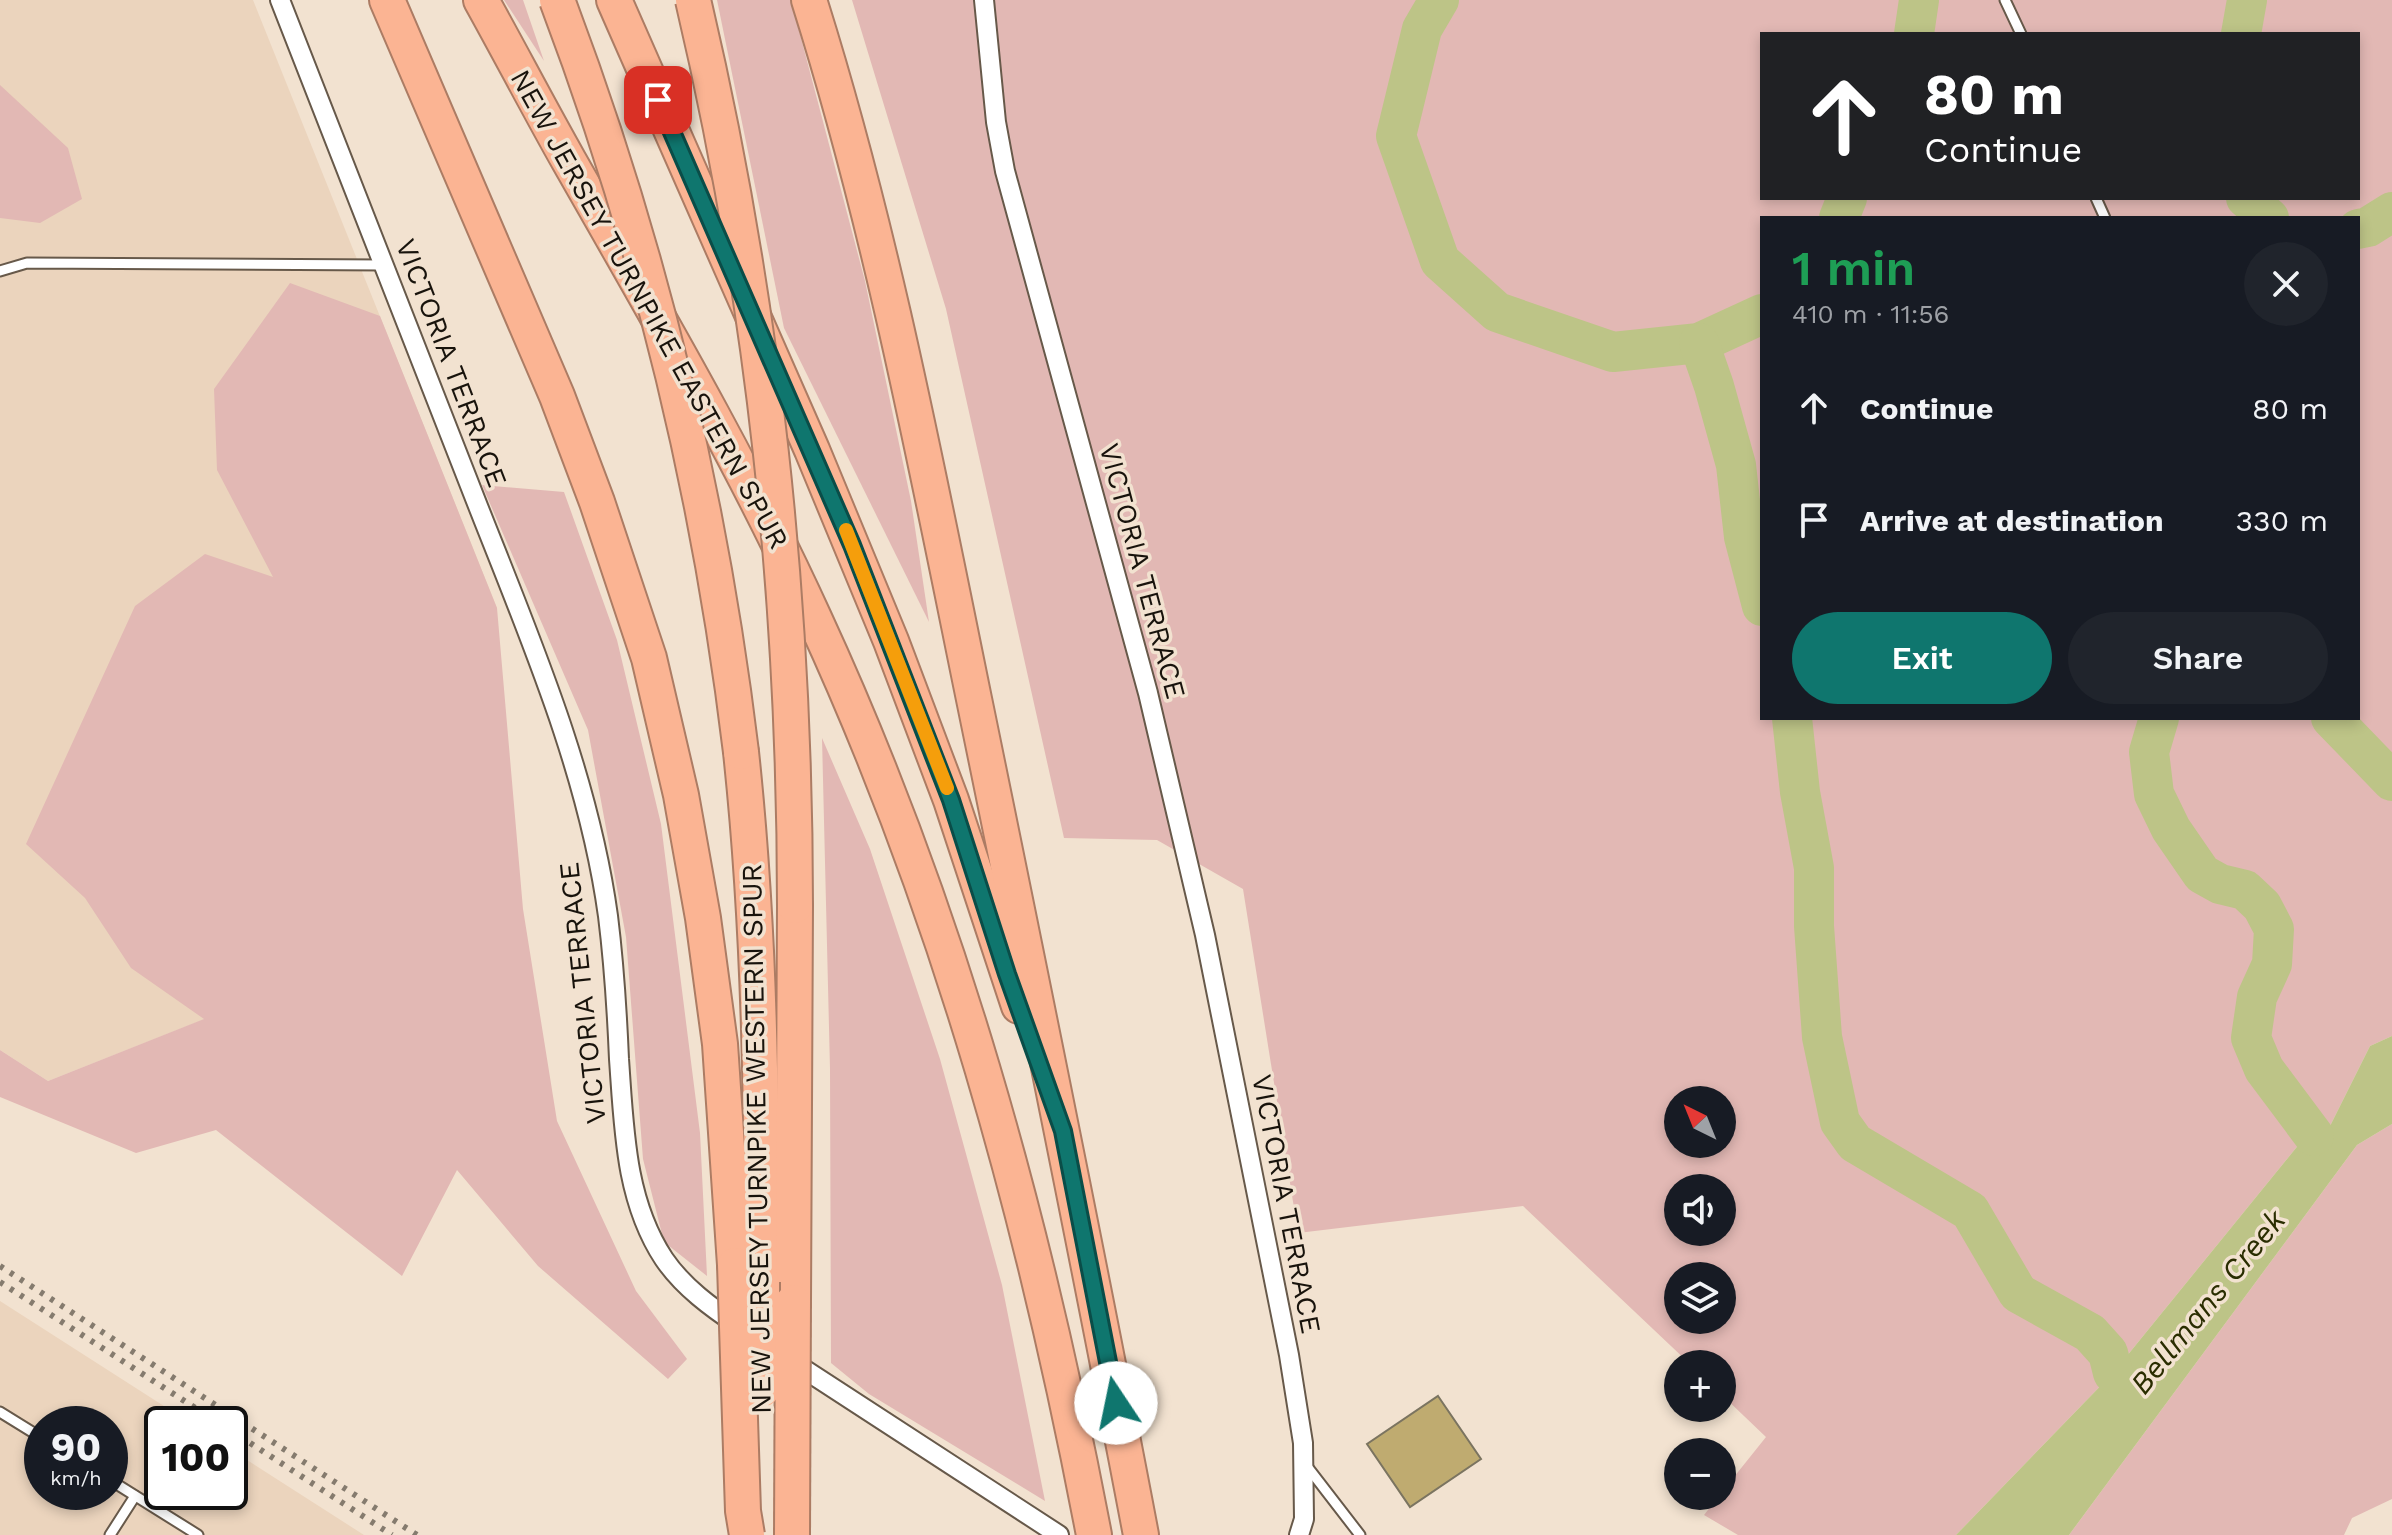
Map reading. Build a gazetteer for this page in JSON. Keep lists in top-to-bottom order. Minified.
{"streets":{"highway":["NEW JERSEY TURNPIKE EASTERN SPUR","NEW JERSEY TURNPIKE WESTERN SPUR"],"street":["VICTORIA TERRACE"]},"water":["Bellmans Creek"],"north":"top left","page":{"turn":["80 m","Continue"],"heading":["1 min","410 m · 11:56"],"list":[{"name":"Continue","value":"80 m"},{"name":"Arrive at destination","value":"330 m"}],"buttons":["Exit","Share"],"map_buttons":["+","−"],"speed":"90 km/h","limit":"100"}}
